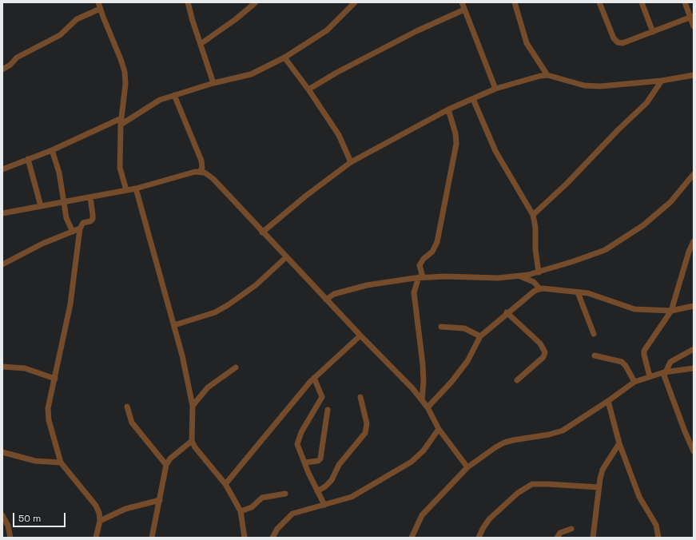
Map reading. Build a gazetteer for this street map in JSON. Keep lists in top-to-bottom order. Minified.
{"scale_bar":"50 m"}
